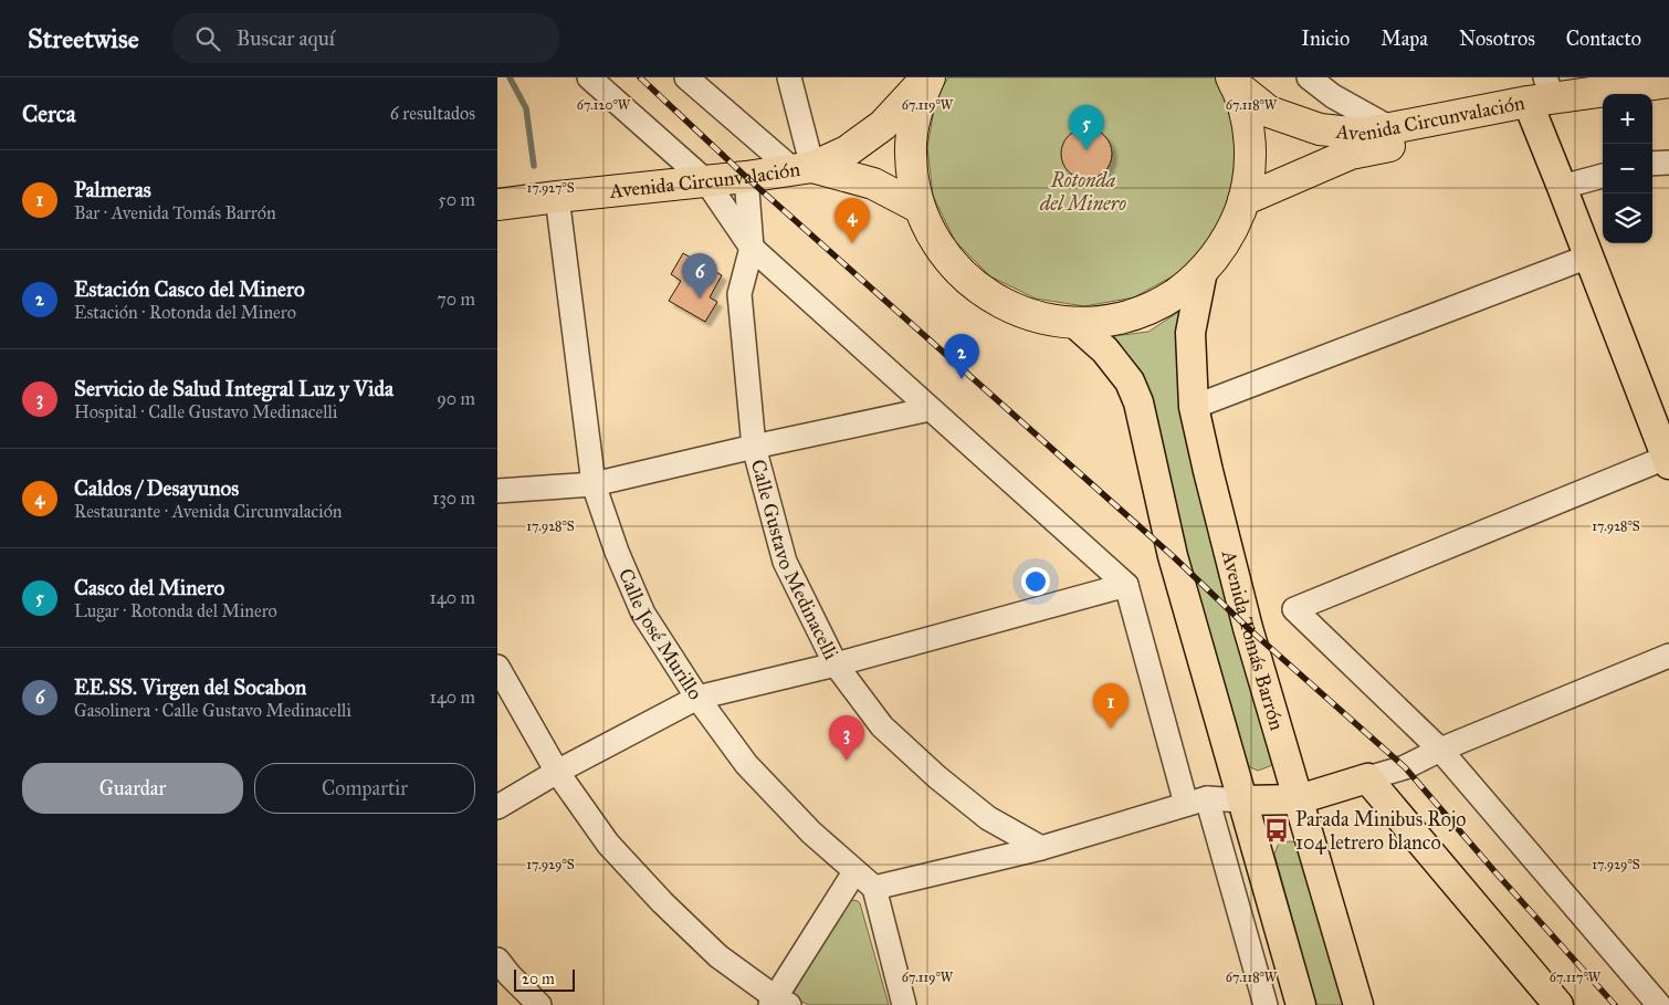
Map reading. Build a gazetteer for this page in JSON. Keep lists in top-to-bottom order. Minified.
{"streets":{"highway":["Avenida Circunvalación"],"main road":["Avenida Tomás Barrón"],"street":["Calle Gustavo Medinacelli","Calle José Murillo"]},"crossings":[["Avenida Circunvalación","Calle Gustavo Medinacelli"],["Avenida Circunvalación","Calle José Murillo"]],"parks":["Rotonda del Minero"],"places":{"bus stop":["Parada Minibus Rojo 104 letrero blanco"]},"scale_bar":"20 m","page":{"header":"Streetwise","search":"Buscar aquí","nav":["Inicio","Mapa","Nosotros","Contacto"],"heading":["Cerca","6 resultados"],"map_buttons":["+","−"],"pins":["5","4","6","2","1","3"],"list":[{"mark":"1","name":"Palmeras","note":"Bar · Avenida Tomás Barrón","value":"50 m"},{"mark":"2","name":"Estación Casco del Minero","note":"Estación · Rotonda del Minero","value":"70 m"},{"mark":"3","name":"Servicio de Salud Integral Luz y Vida","note":"Hospital · Calle Gustavo Medinacelli","value":"90 m"},{"mark":"4","name":"Caldos / Desayunos","note":"Restaurante · Avenida Circunvalación","value":"130 m"},{"mark":"5","name":"Casco del Minero","note":"Lugar · Rotonda del Minero","value":"140 m"},{"mark":"6","name":"EE.SS. Virgen del Socabon","note":"Gasolinera · Calle Gustavo Medinacelli","value":"140 m"}],"buttons":["Guardar","Compartir"],"scale":"20 m"},"coordinates":["67.120°W","67.119°W","67.118°W","17.927°S","17.928°S","17.929°S","67.117°W"]}
